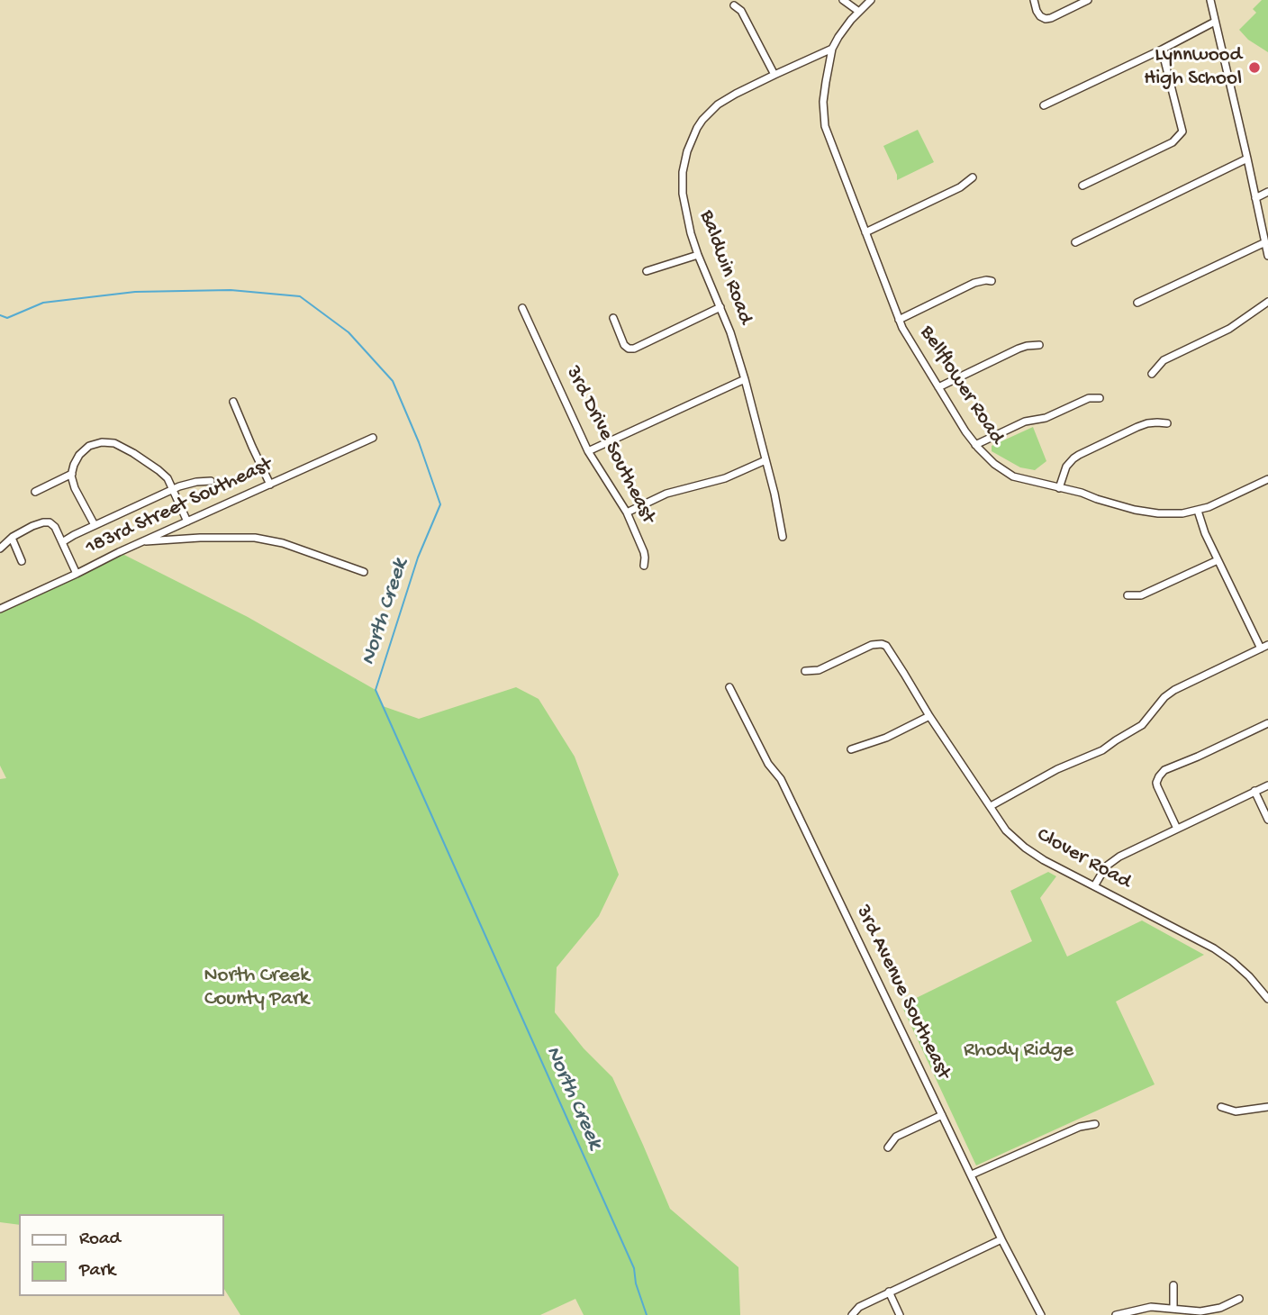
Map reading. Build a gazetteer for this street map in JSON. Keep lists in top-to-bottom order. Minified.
{"streets":{"street":["Baldwin Road","Bellflower Road","3rd Drive Southeast","183rd Street Southeast","Clover Road","3rd Avenue Southeast"]},"crossings":[["Baldwin Road","Bellflower Road"]],"water":["North Creek"],"parks":["North Creek County Park","Rhody Ridge"],"places":["Lynnwood High School"],"legend":["Road","Park"]}
